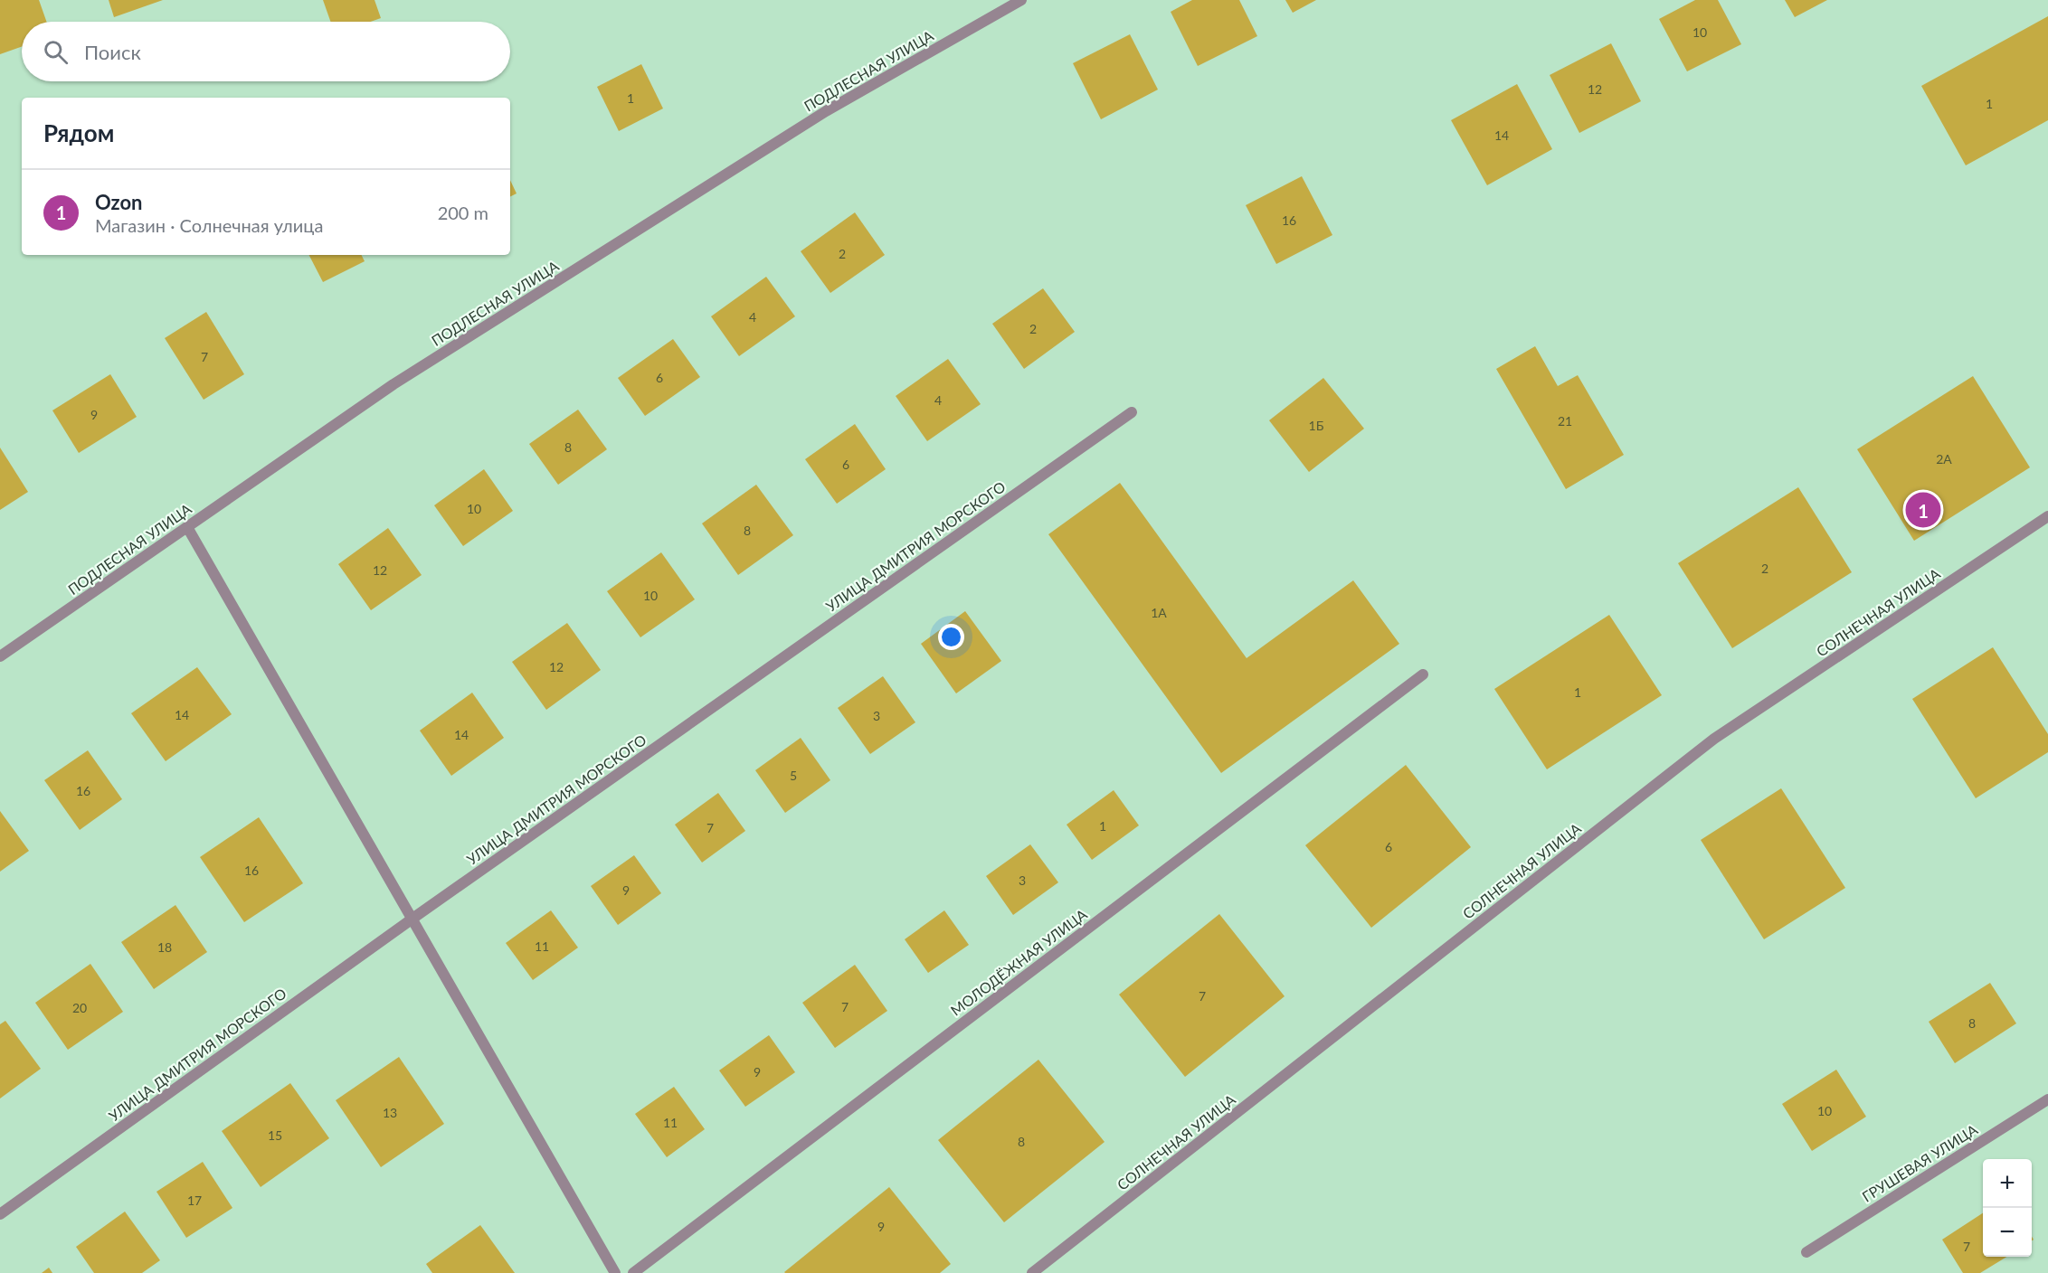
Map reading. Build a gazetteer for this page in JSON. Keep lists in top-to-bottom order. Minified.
{"streets":{"street":["ПОДЛЕСНАЯ УЛИЦА","УЛИЦА ДМИТРИЯ МОРСКОГО","СОЛНЕЧНАЯ УЛИЦА","МОЛОДЁЖНАЯ УЛИЦА","ГРУШЕВАЯ УЛИЦА"]},"house_numbers":["10","12","1","1","14","16","2","4","2","7","6","4","9","21","1Б","8","2А","6","10","8","2","12","10","1А","12","1","14","3","14","5","16","1","7","6","16","3","9","11","18","7","7","20","8","9","10","13","11","15","8","17","9","7"],"page":{"search":"Поиск","heading":"Рядом","list":[{"mark":"1","name":"Ozon","note":"Магазин · Солнечная улица","value":"200 m"}],"pins":"1","map_buttons":["+","−"]}}
